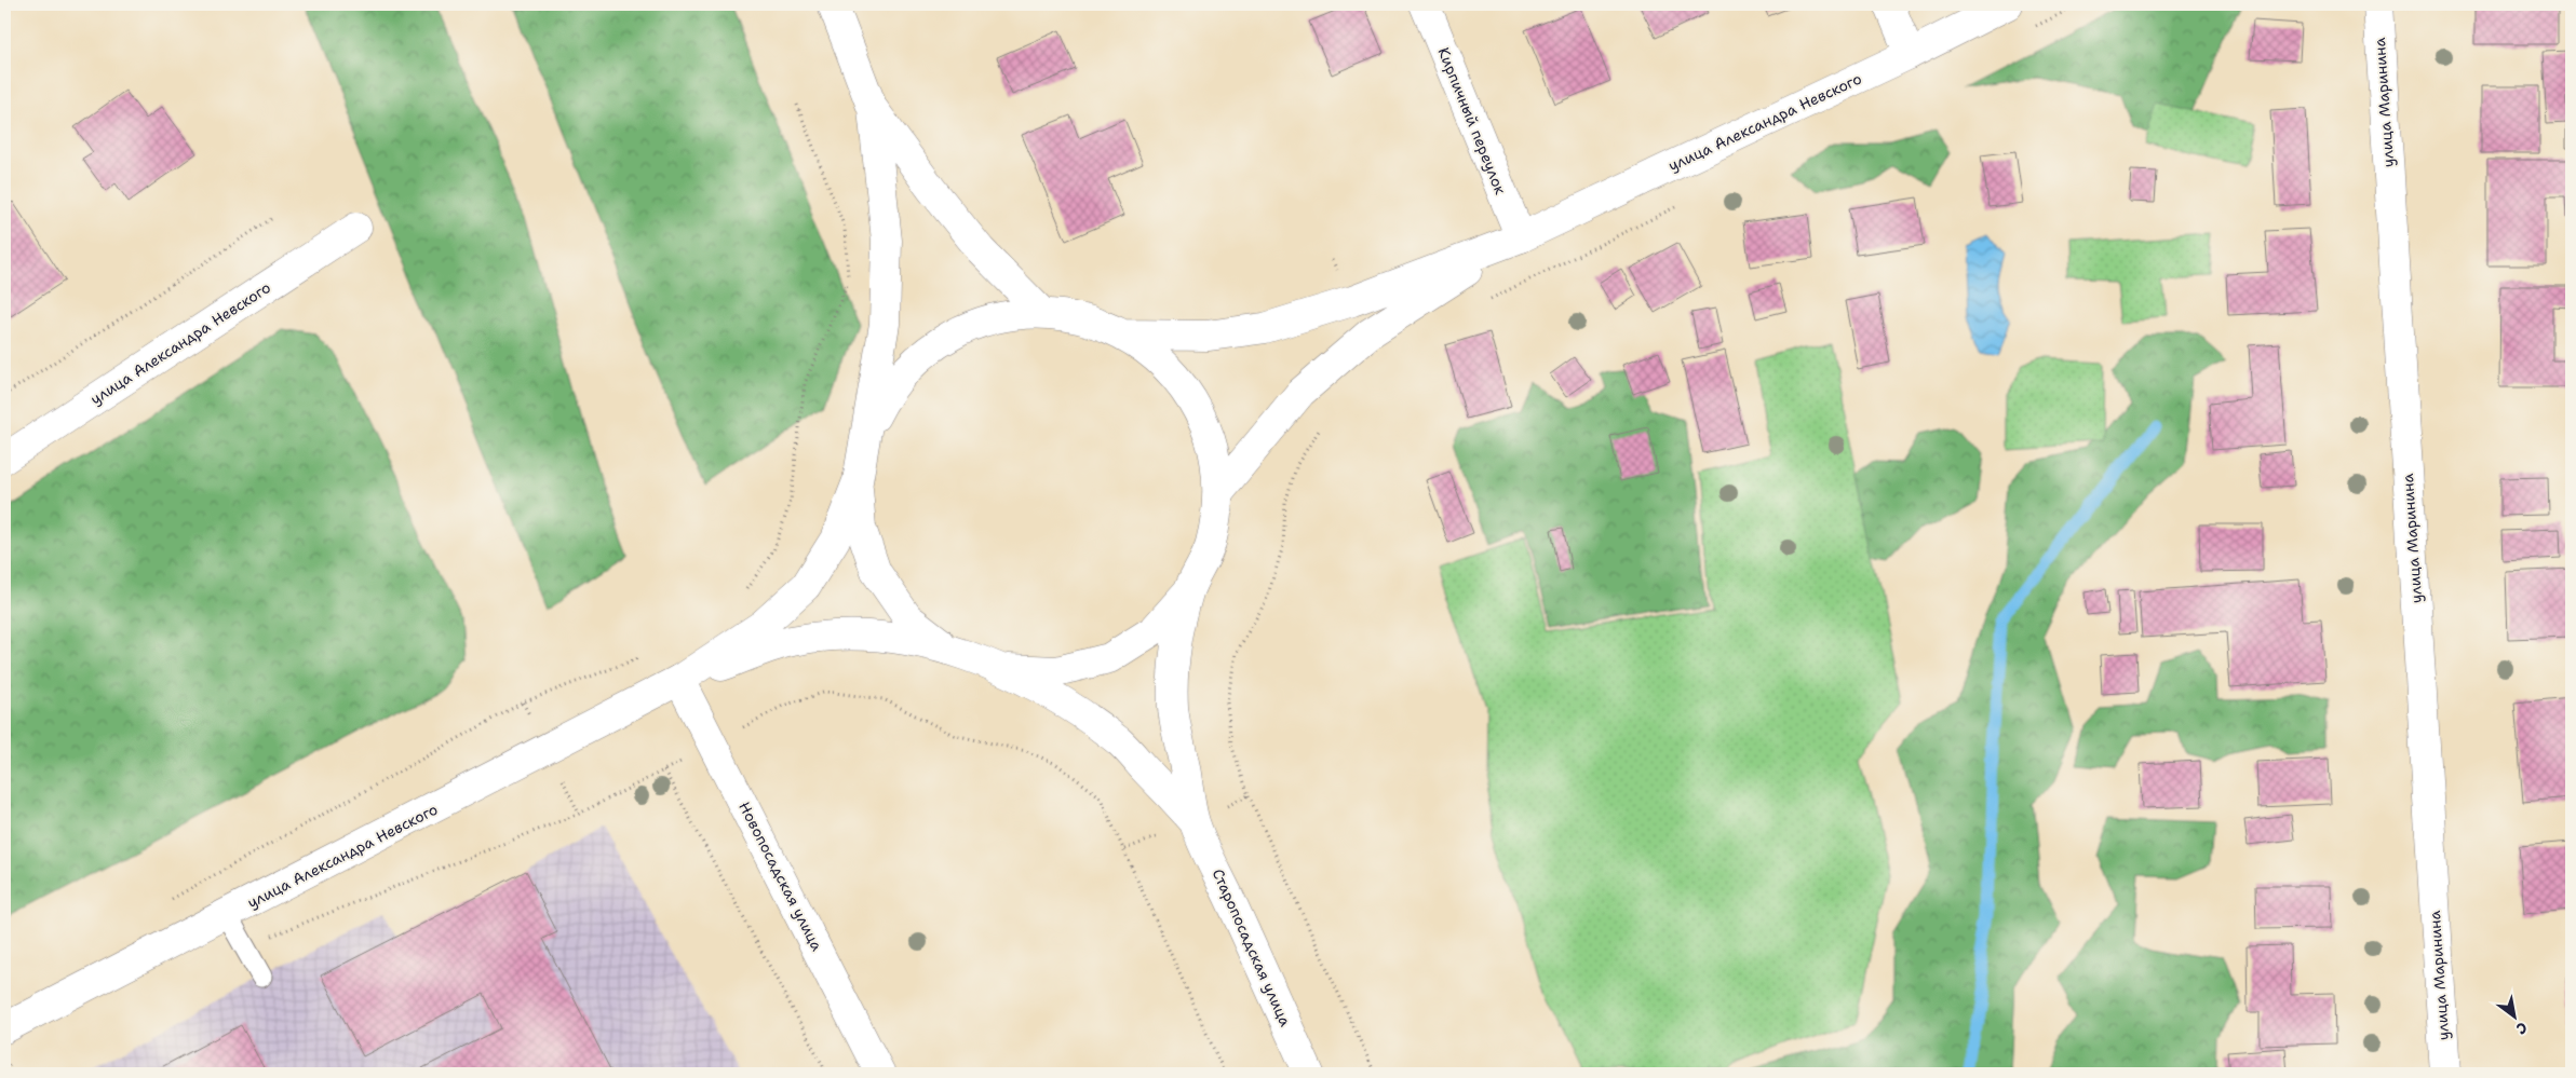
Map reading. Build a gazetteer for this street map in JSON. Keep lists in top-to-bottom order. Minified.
{"streets":{"main road":["улица Маринина","Кирпичный переулок","улица Александра Невского","Новопосадская улица","Старопосадская улица"]},"crossings":[["Кирпичный переулок","улица Александра Невского"],["улица Александра Невского","Новопосадская улица"]],"north":"bottom right"}
